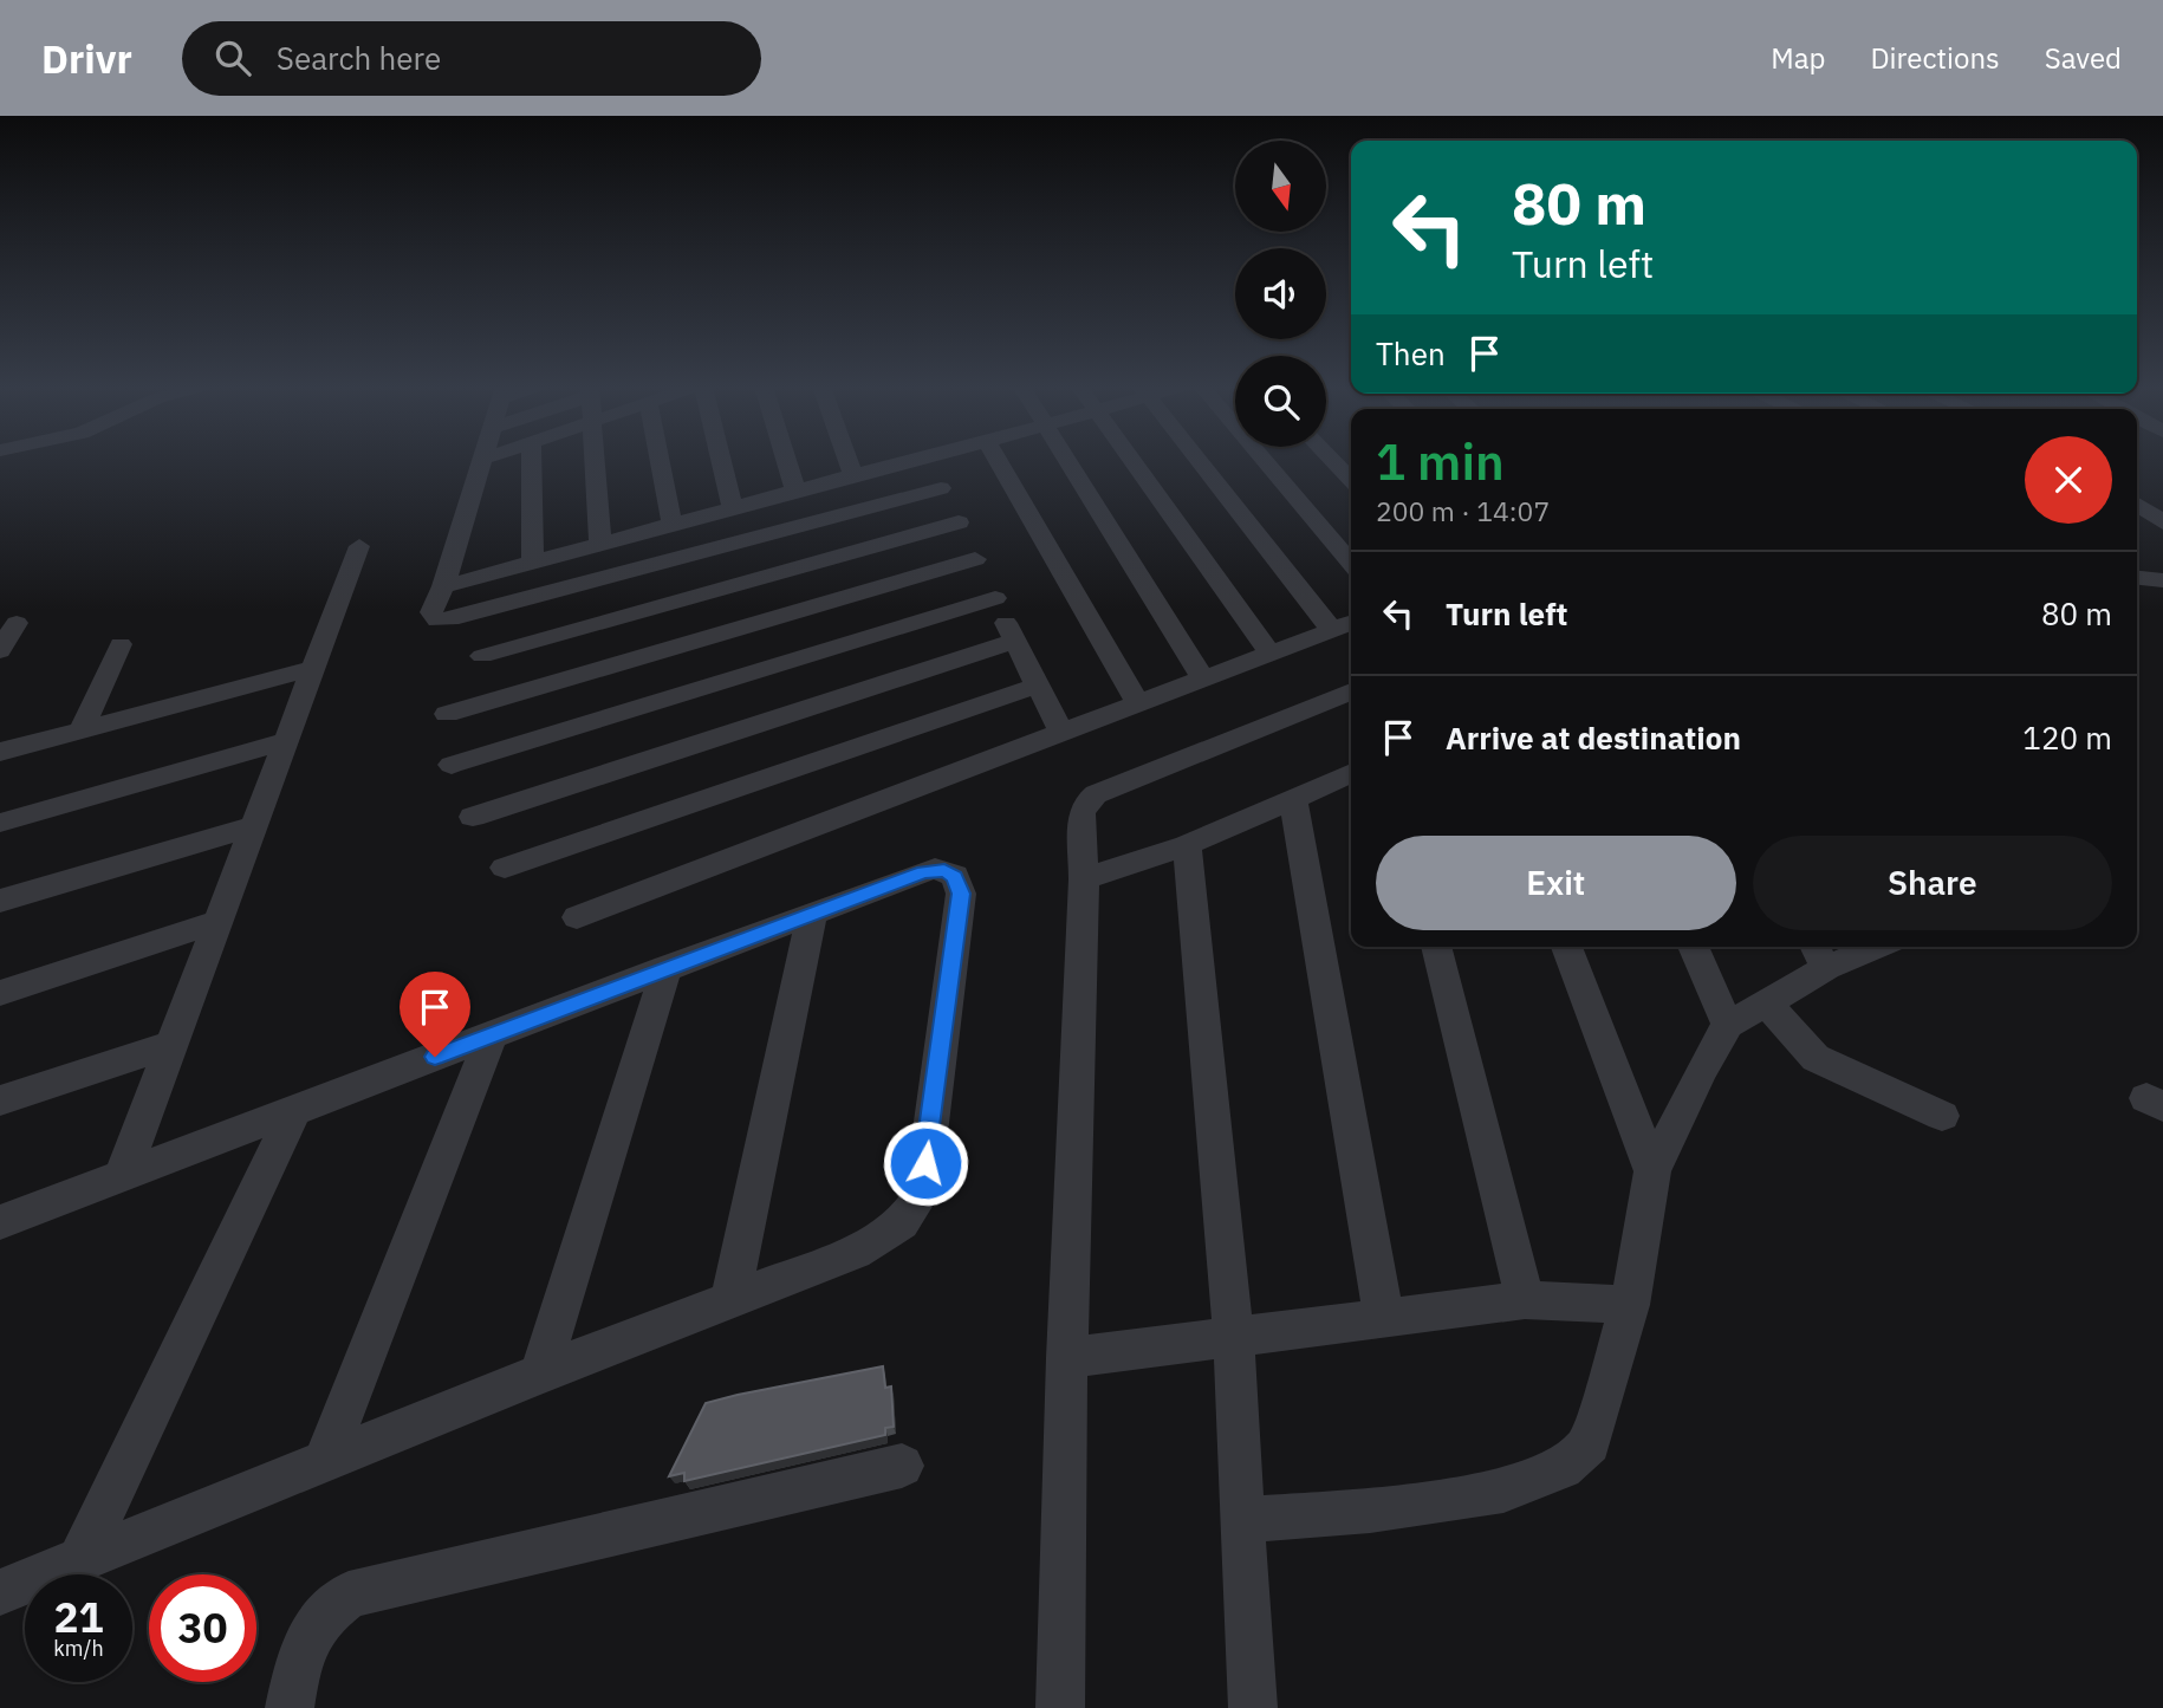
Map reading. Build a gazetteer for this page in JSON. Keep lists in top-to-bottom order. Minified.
{"north":"bottom","page":{"header":"Drivr","search":"Search here","nav":["Map","Directions","Saved"],"turn":["80 m","Turn left"],"then":"Then","heading":["1 min","200 m · 14:07"],"list":[{"name":"Turn left","value":"80 m"},{"name":"Arrive at destination","value":"120 m"}],"buttons":["Exit","Share"],"speed":"21 km/h","limit":"30"}}
